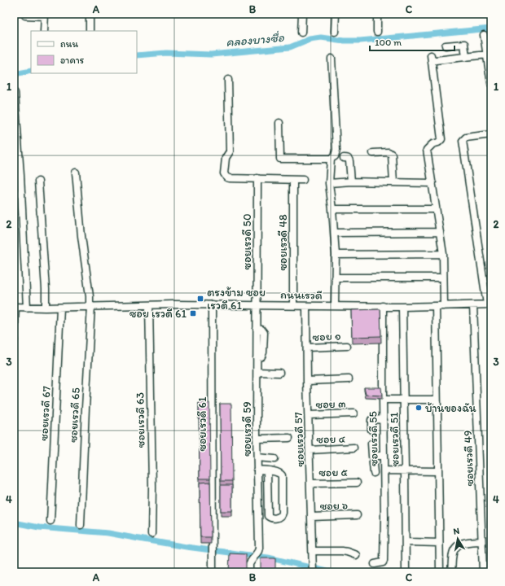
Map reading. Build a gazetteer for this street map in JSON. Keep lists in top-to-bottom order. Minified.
{"streets":{"street":["ซอยเรวดี 50","ซอยเรวดี 48","ถนนเรวดี","ซอย ๑","ซอย ๓","ซอยเรวดี 67","ซอยเรวดี 65","ซอยเรวดี 63","ซอยเรวดี 61","ซอยเรวดี 59","ซอย ๔","ซอยเรวดี 55","ซอยเรวดี 57","ซอยเรวดี 51","ซอยเรวดี 49","ซอย ๕","ซอย ๖"]},"crossings":[["ซอยเรวดี 50","ถนนเรวดี"],["ซอยเรวดี 50","ซอยเรวดี 59"],["ซอยเรวดี 48","ถนนเรวดี"],["ถนนเรวดี","ซอยเรวดี 67"],["ถนนเรวดี","ซอยเรวดี 65"],["ถนนเรวดี","ซอยเรวดี 63"],["ถนนเรวดี","ซอยเรวดี 61"],["ถนนเรวดี","ซอยเรวดี 59"],["ถนนเรวดี","ซอยเรวดี 55"],["ถนนเรวดี","ซอยเรวดี 57"],["ถนนเรวดี","ซอยเรวดี 51"],["ถนนเรวดี","ซอยเรวดี 49"],["ซอย ๑","ซอยเรวดี 57"],["ซอย ๓","ซอยเรวดี 57"],["ซอย ๔","ซอยเรวดี 57"],["ซอยเรวดี 57","ซอย ๕"],["ซอยเรวดี 57","ซอย ๖"]],"water":["คลองบางซื่อ"],"places":{"transit":["ตรงข้าม ซอย เรวดี 61","ซอย เรวดี 61"],"other":["บ้านของฉัน"]},"legend":["ถนน","อาคาร"],"scale_bar":"100 m","north":"top","grid":{"columns":["A","B","C"],"rows":["1","2","3","4"]}}
